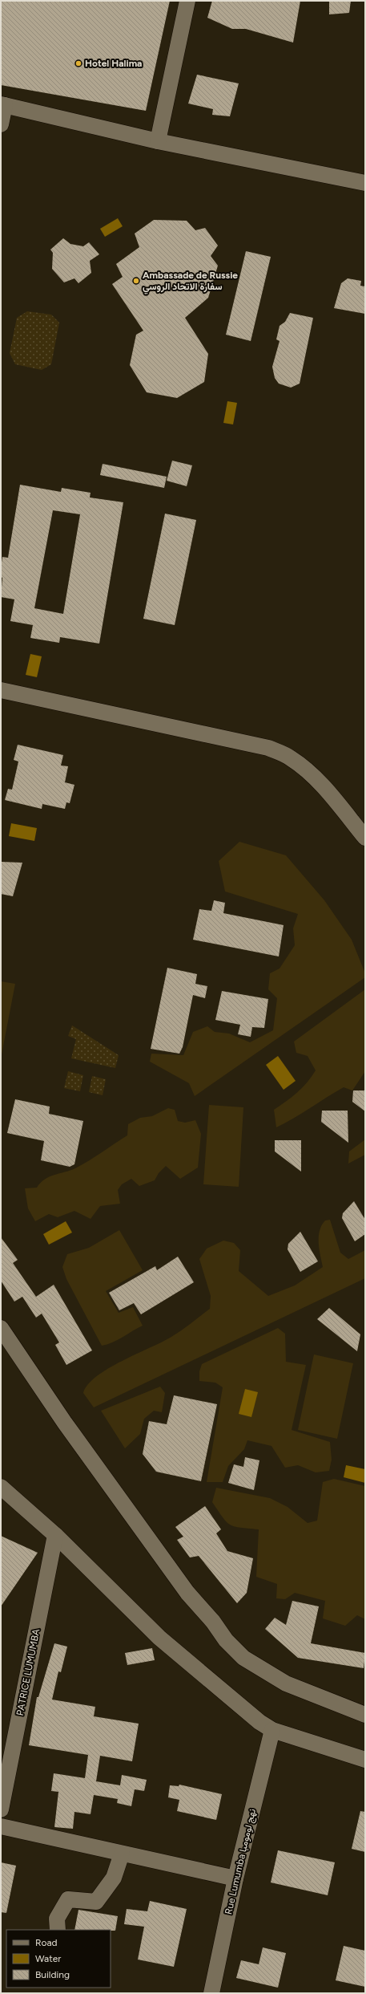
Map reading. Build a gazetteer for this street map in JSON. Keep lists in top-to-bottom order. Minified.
{"streets":{"street":["PATRICE LUMUMBA","Rue Lumumba نهج لومومبا"]},"places":["Hotel Halima","Ambassade de Russie سفارة الاتحاد الروسي"],"legend":["Road","Water","Building"]}
